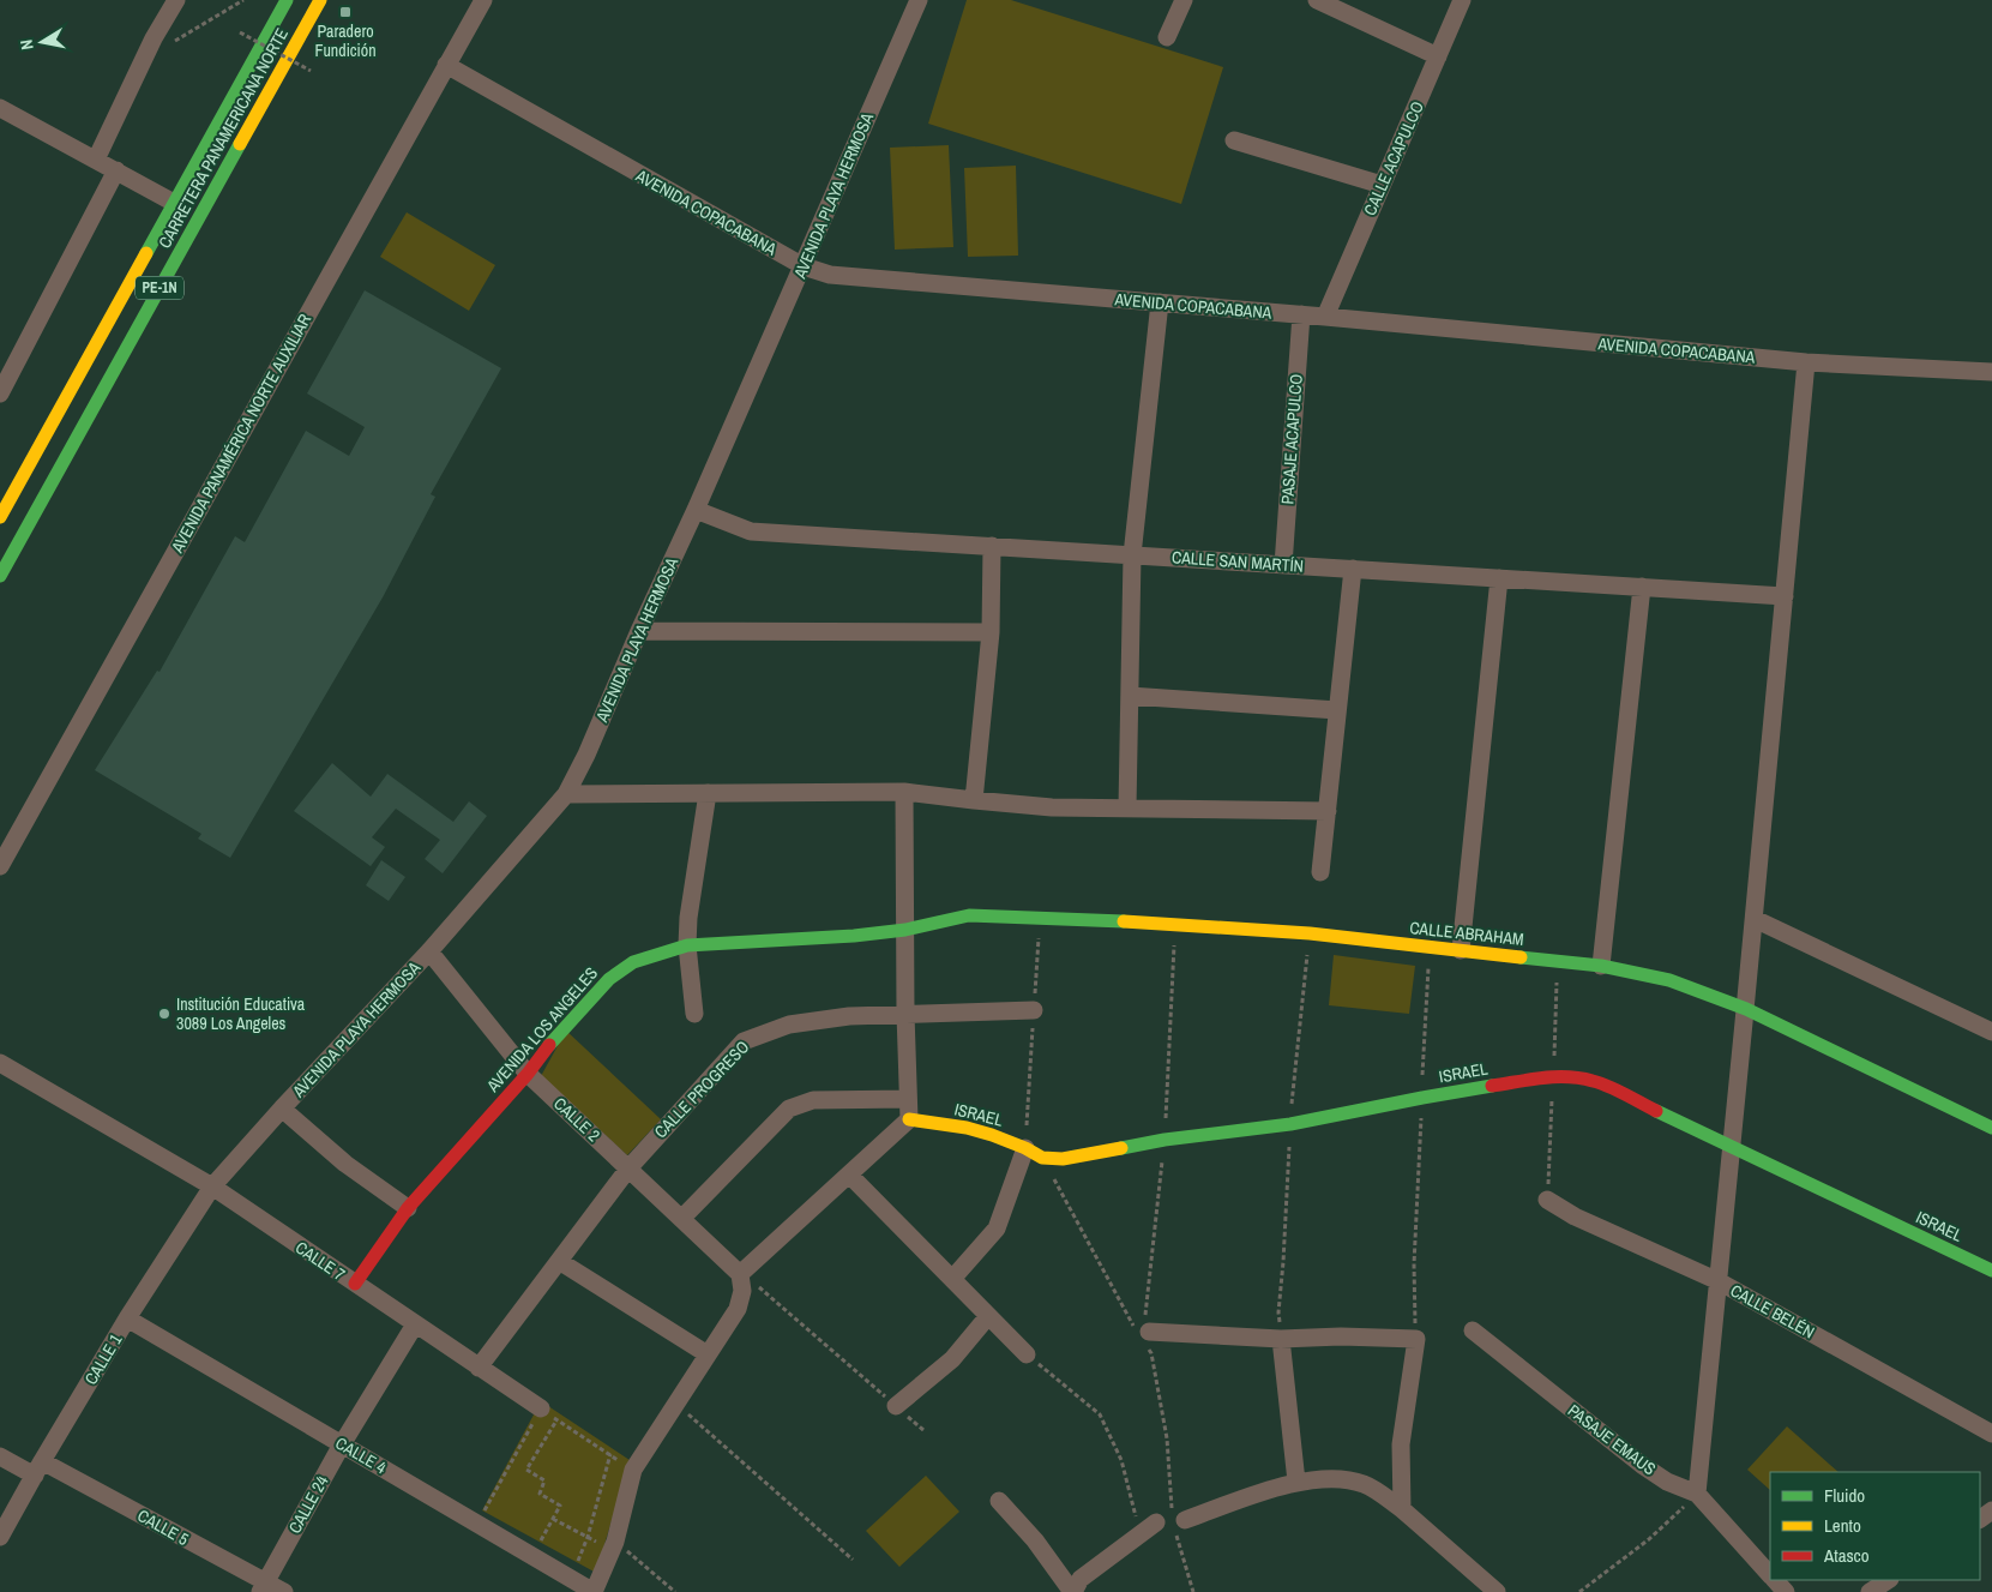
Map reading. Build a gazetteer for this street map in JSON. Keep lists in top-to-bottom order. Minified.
{"streets":{"main road":["CARRETERA PANAMERICANA NORTE","PE-1N","CALLE ABRAHAM","AVENIDA LOS ANGELES","ISRAEL"],"street":["CALLE ACAPULCO","AVENIDA PLAYA HERMOSA","AVENIDA COPACABANA","AVENIDA PANAMÉRICA NORTE AUXILIAR","PASAJE ACAPULCO","CALLE SAN MARTÍN","CALLE PROGRESO","CALLE 2","CALLE 7","CALLE BELÉN","CALLE 1","PASAJE EMAUS","CALLE 4","CALLE 24","CALLE 5"]},"crossings":[["CALLE ACAPULCO","AVENIDA COPACABANA"],["AVENIDA PLAYA HERMOSA","AVENIDA COPACABANA"],["AVENIDA PLAYA HERMOSA","CALLE SAN MARTÍN"],["AVENIDA PLAYA HERMOSA","CALLE 2"],["AVENIDA PLAYA HERMOSA","CALLE 7"],["AVENIDA PLAYA HERMOSA","CALLE 1"],["AVENIDA COPACABANA","AVENIDA PANAMÉRICA NORTE AUXILIAR"],["AVENIDA COPACABANA","PASAJE ACAPULCO"],["PASAJE ACAPULCO","CALLE SAN MARTÍN"],["CALLE ABRAHAM","AVENIDA LOS ANGELES"],["AVENIDA LOS ANGELES","CALLE 2"],["AVENIDA LOS ANGELES","CALLE 7"],["CALLE PROGRESO","CALLE 2"],["CALLE PROGRESO","CALLE 7"],["CALLE 7","CALLE 1"],["CALLE 7","CALLE 24"],["CALLE 1","CALLE 4"],["CALLE 1","CALLE 5"],["CALLE 4","CALLE 24"],["CALLE 24","CALLE 5"]],"places":{"transit":["Paradero Fundición"],"other":["Institución Educativa 3089 Los Angeles"]},"legend":["Fluido","Lento","Atasco"],"north":"left"}
